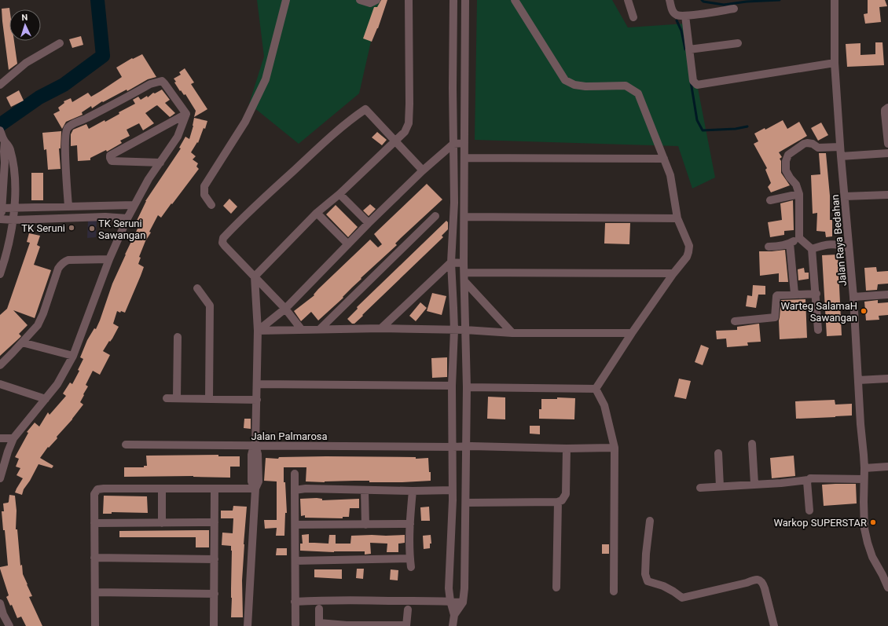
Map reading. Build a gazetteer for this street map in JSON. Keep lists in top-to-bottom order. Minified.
{"streets":{"street":["Jalan Raya Bedahan","Jalan Palmarosa"]},"places":["TK Seruni","TK Seruni Sawangan","Warteg SalamaH Sawangan","Warkop SUPERSTAR"],"north":"top"}
